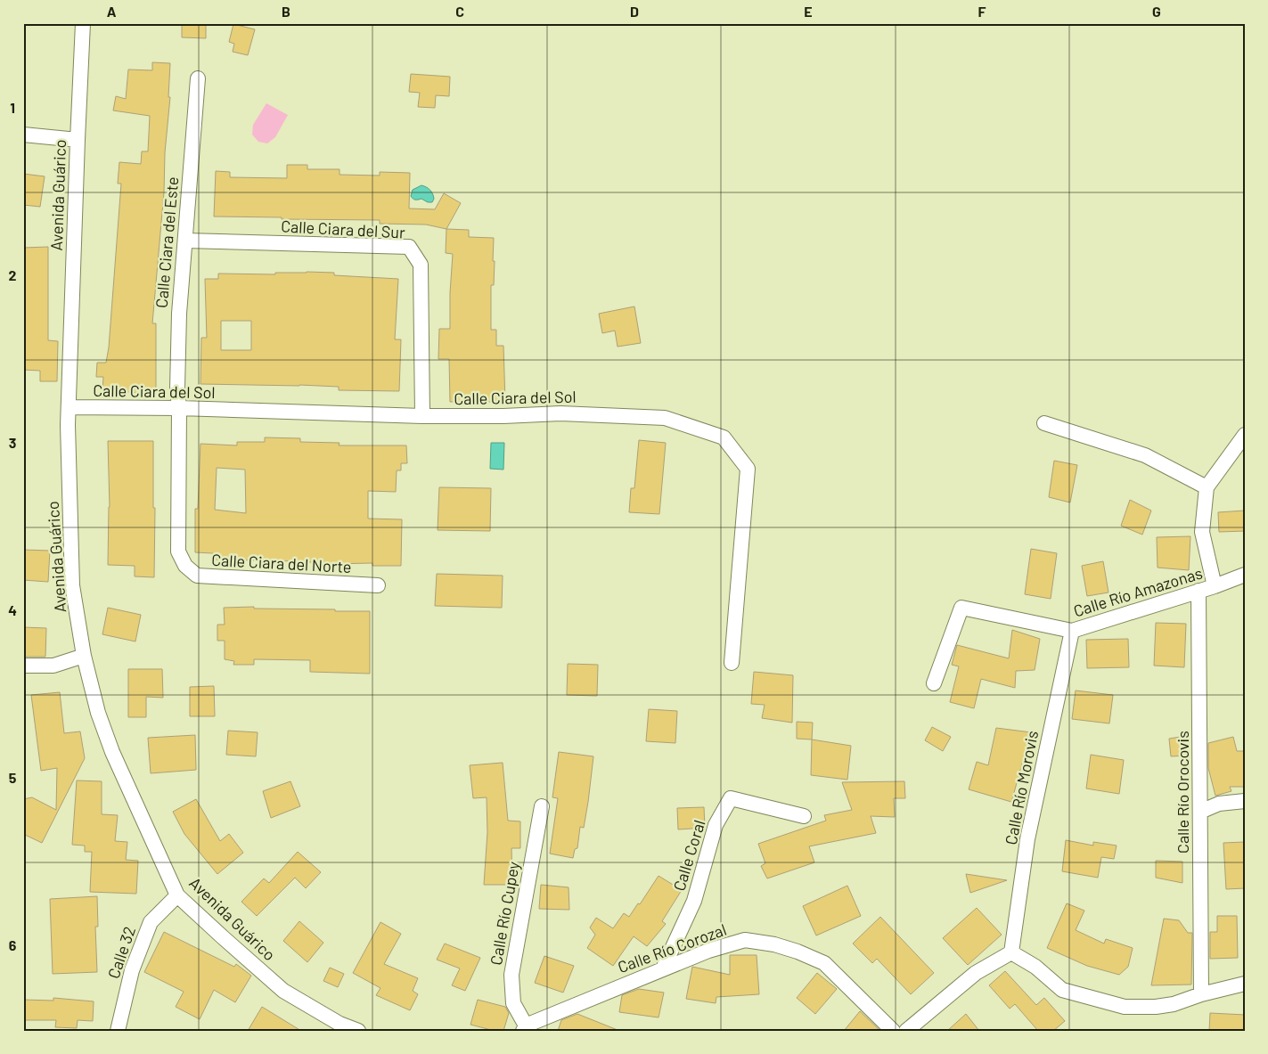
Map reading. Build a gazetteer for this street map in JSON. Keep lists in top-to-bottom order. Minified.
{"streets":{"street":["Avenida Guárico","Calle Ciara del Sur","Calle Ciara del Este","Calle Ciara del Sol","Calle Ciara del Norte","Calle Río Amazonas","Calle Río Morovis","Calle Río Orocovis","Calle Coral","Calle Río Cupey","Calle Río Corozal","Calle 32"]},"crossings":[["Avenida Guárico","Calle Ciara del Sol"],["Avenida Guárico","Calle 32"],["Calle Ciara del Sur","Calle Ciara del Este"],["Calle Ciara del Sur","Calle Ciara del Sol"],["Calle Ciara del Este","Calle Ciara del Sol"],["Calle Ciara del Este","Calle Ciara del Norte"],["Calle Ciara del Sol","Calle Ciara del Norte"],["Calle Río Amazonas","Calle Río Morovis"],["Calle Río Amazonas","Calle Río Orocovis"],["Calle Coral","Calle Río Corozal"],["Calle Río Cupey","Calle Río Corozal"]],"grid":{"columns":["A","B","C","D","E","F","G"],"rows":["1","2","3","4","5","6"]}}
